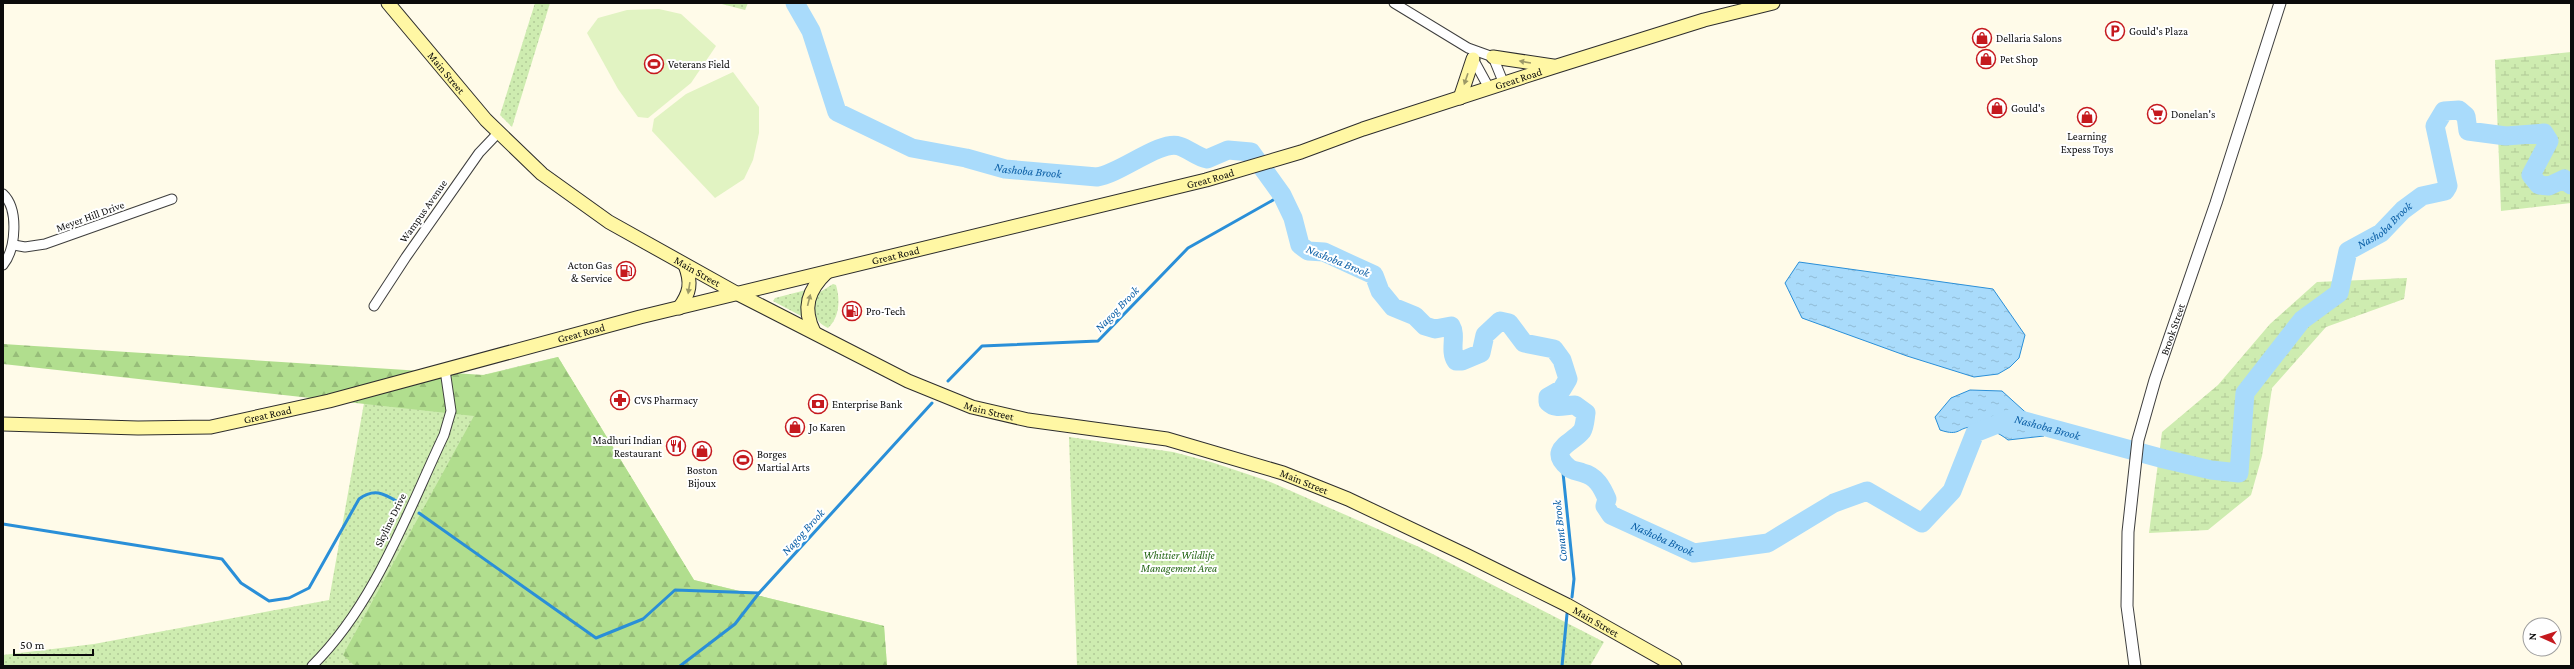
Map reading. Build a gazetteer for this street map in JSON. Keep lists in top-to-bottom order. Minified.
{"streets":{"main road":["Main Street","Great Road"],"street":["Wampus Avenue","Meyer Hill Drive","Brook Street","Skyline Drive"]},"crossings":[["Main Street","Great Road"],["Main Street","Wampus Avenue"],["Great Road","Skyline Drive"]],"water":["Nashoba Brook","Nagog Brook","Conant Brook"],"parks":["Whittier Wildlife Management Area"],"places":{"parking":["Gould's Plaza"],"shop":["Dellaria Salons","Pet Shop","Gould's","Learning Expess Toys","Jo Karen","Boston Bijoux"],"sports":["Veterans Field","Borges Martial Arts"],"supermarket":["Donelan's"],"fuel station":["Acton Gas & Service","Pro-Tech"],"pharmacy":["CVS Pharmacy"],"bank":["Enterprise Bank"],"restaurant":["Madhuri Indian Restaurant"]},"scale_bar":"50 m","north":"left"}
